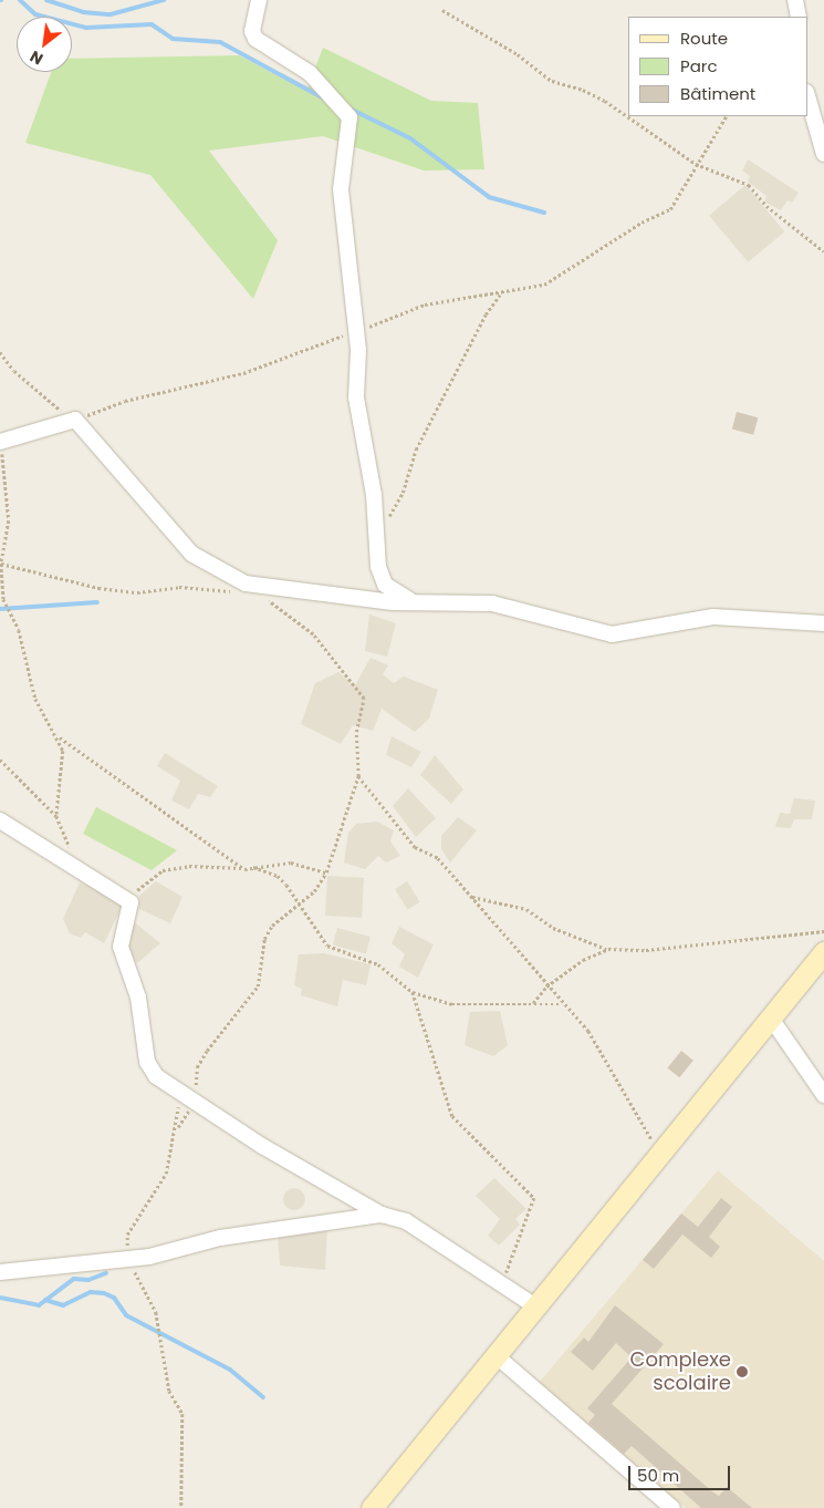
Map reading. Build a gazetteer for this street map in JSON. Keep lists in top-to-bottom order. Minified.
{"places":["Complexe scolaire"],"legend":["Route","Parc","Bâtiment"],"scale_bar":"50 m","north":"bottom left"}
